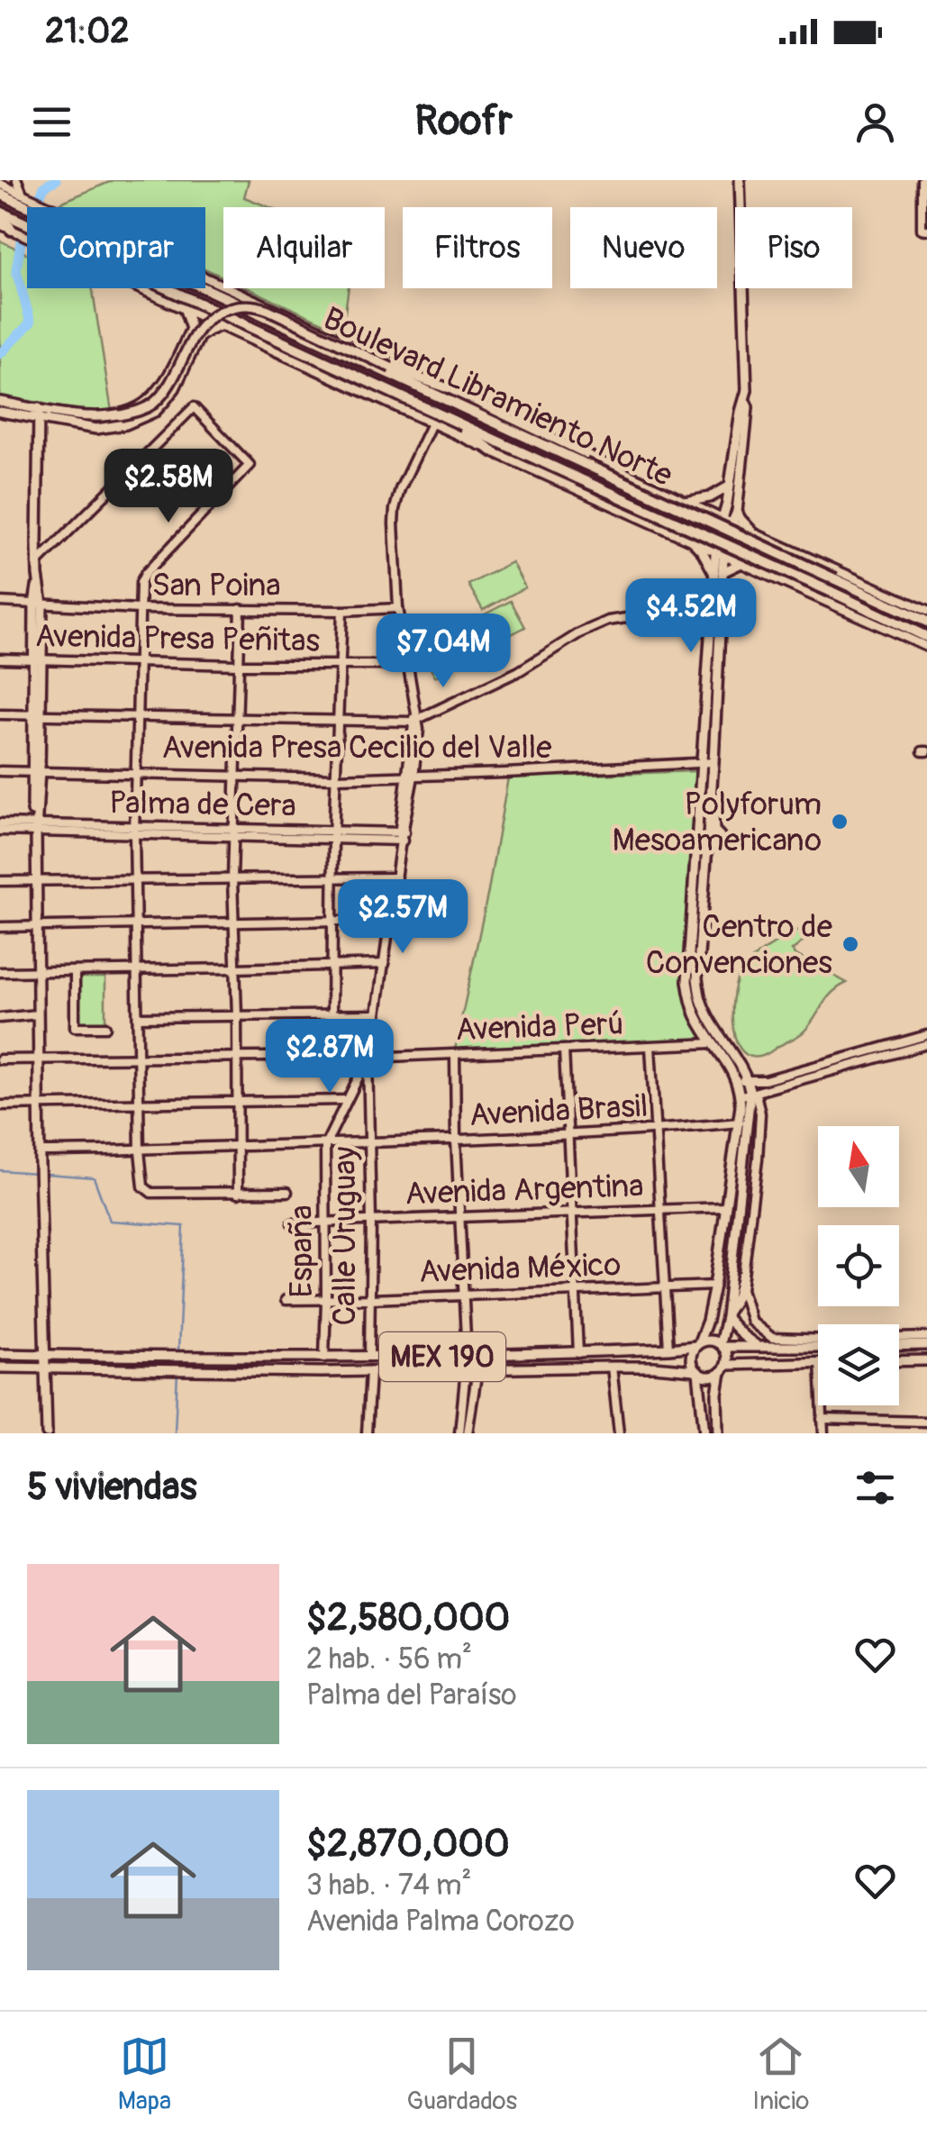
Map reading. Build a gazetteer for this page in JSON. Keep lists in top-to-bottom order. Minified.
{"streets":{"highway":["Boulevard Libramiento Norte"],"main road":["MEX 190"],"street":["San Poina","Avenida Presa Peñitas","Avenida Presa Cecilio del Valle","Palma de Cera","Avenida Perú","Avenida Brasil","Avenida Argentina","Calle Uruguay","España","Avenida México"]},"crossings":[["San Poina","Calle Uruguay"],["Avenida Presa Peñitas","Calle Uruguay"],["Avenida Presa Cecilio del Valle","Calle Uruguay"],["Palma de Cera","Calle Uruguay"],["Avenida Perú","Calle Uruguay"],["Avenida Brasil","Calle Uruguay"],["Avenida Brasil","España"],["Avenida Argentina","Calle Uruguay"],["Avenida Argentina","España"],["Calle Uruguay","Avenida México"],["Calle Uruguay","MEX 190"],["España","Avenida México"],["España","MEX 190"]],"places":["Polyforum Mesoamericano","Centro de Convenciones"],"north":"top","page":{"status":"21:02","header":"Roofr","chip":["Comprar","Alquilar","Filtros","Nuevo","Piso"],"price":["$2.58M","$4.52M","$7.04M","$2.57M","$2.87M"],"heading":"5 viviendas","list":[{"name":"$2,580,000","note":"2 hab. · 56 m² · Palma del Paraíso"},{"name":"$2,870,000","note":"3 hab. · 74 m² · Avenida Palma Corozo"}],"tabs":["Mapa","Guardados","Inicio"]}}
